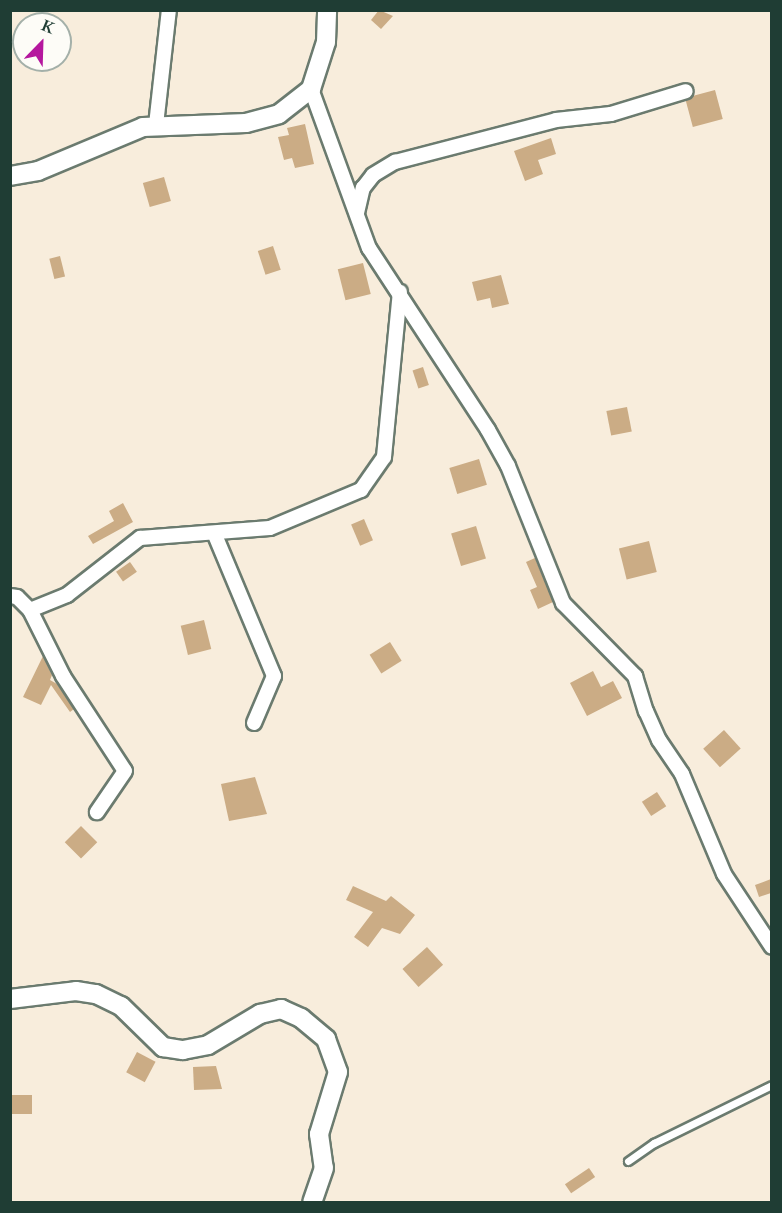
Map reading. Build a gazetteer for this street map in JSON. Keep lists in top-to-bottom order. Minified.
{"north":"top right"}
